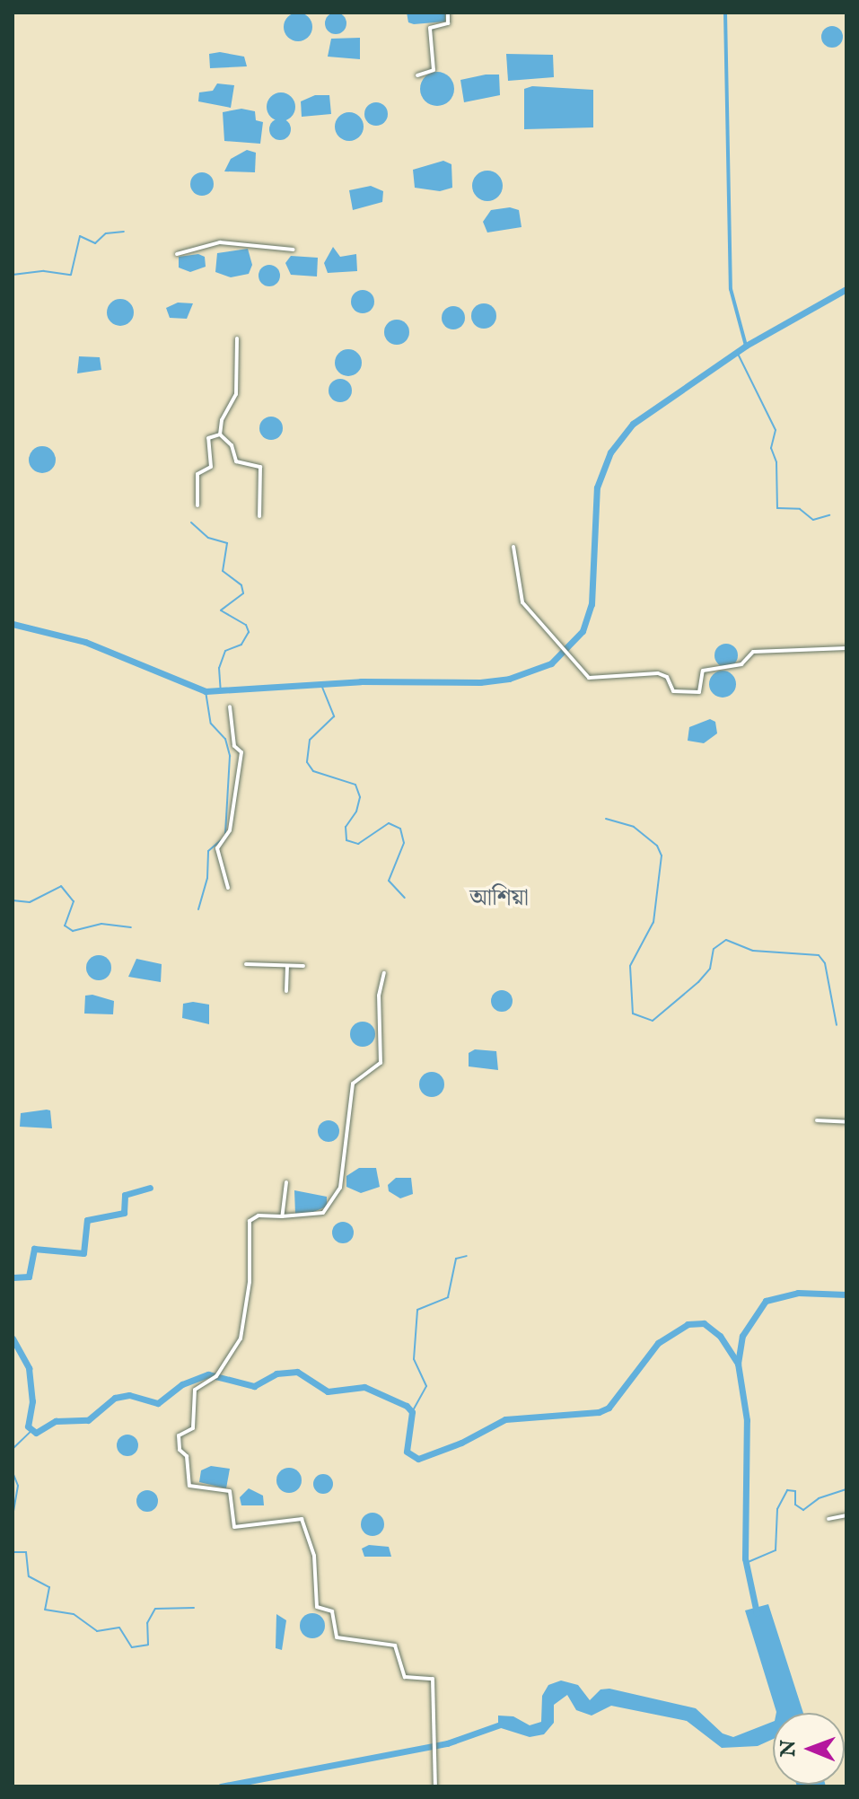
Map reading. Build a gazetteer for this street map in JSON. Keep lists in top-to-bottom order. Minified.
{"districts":["আশিয়া"],"north":"left"}
